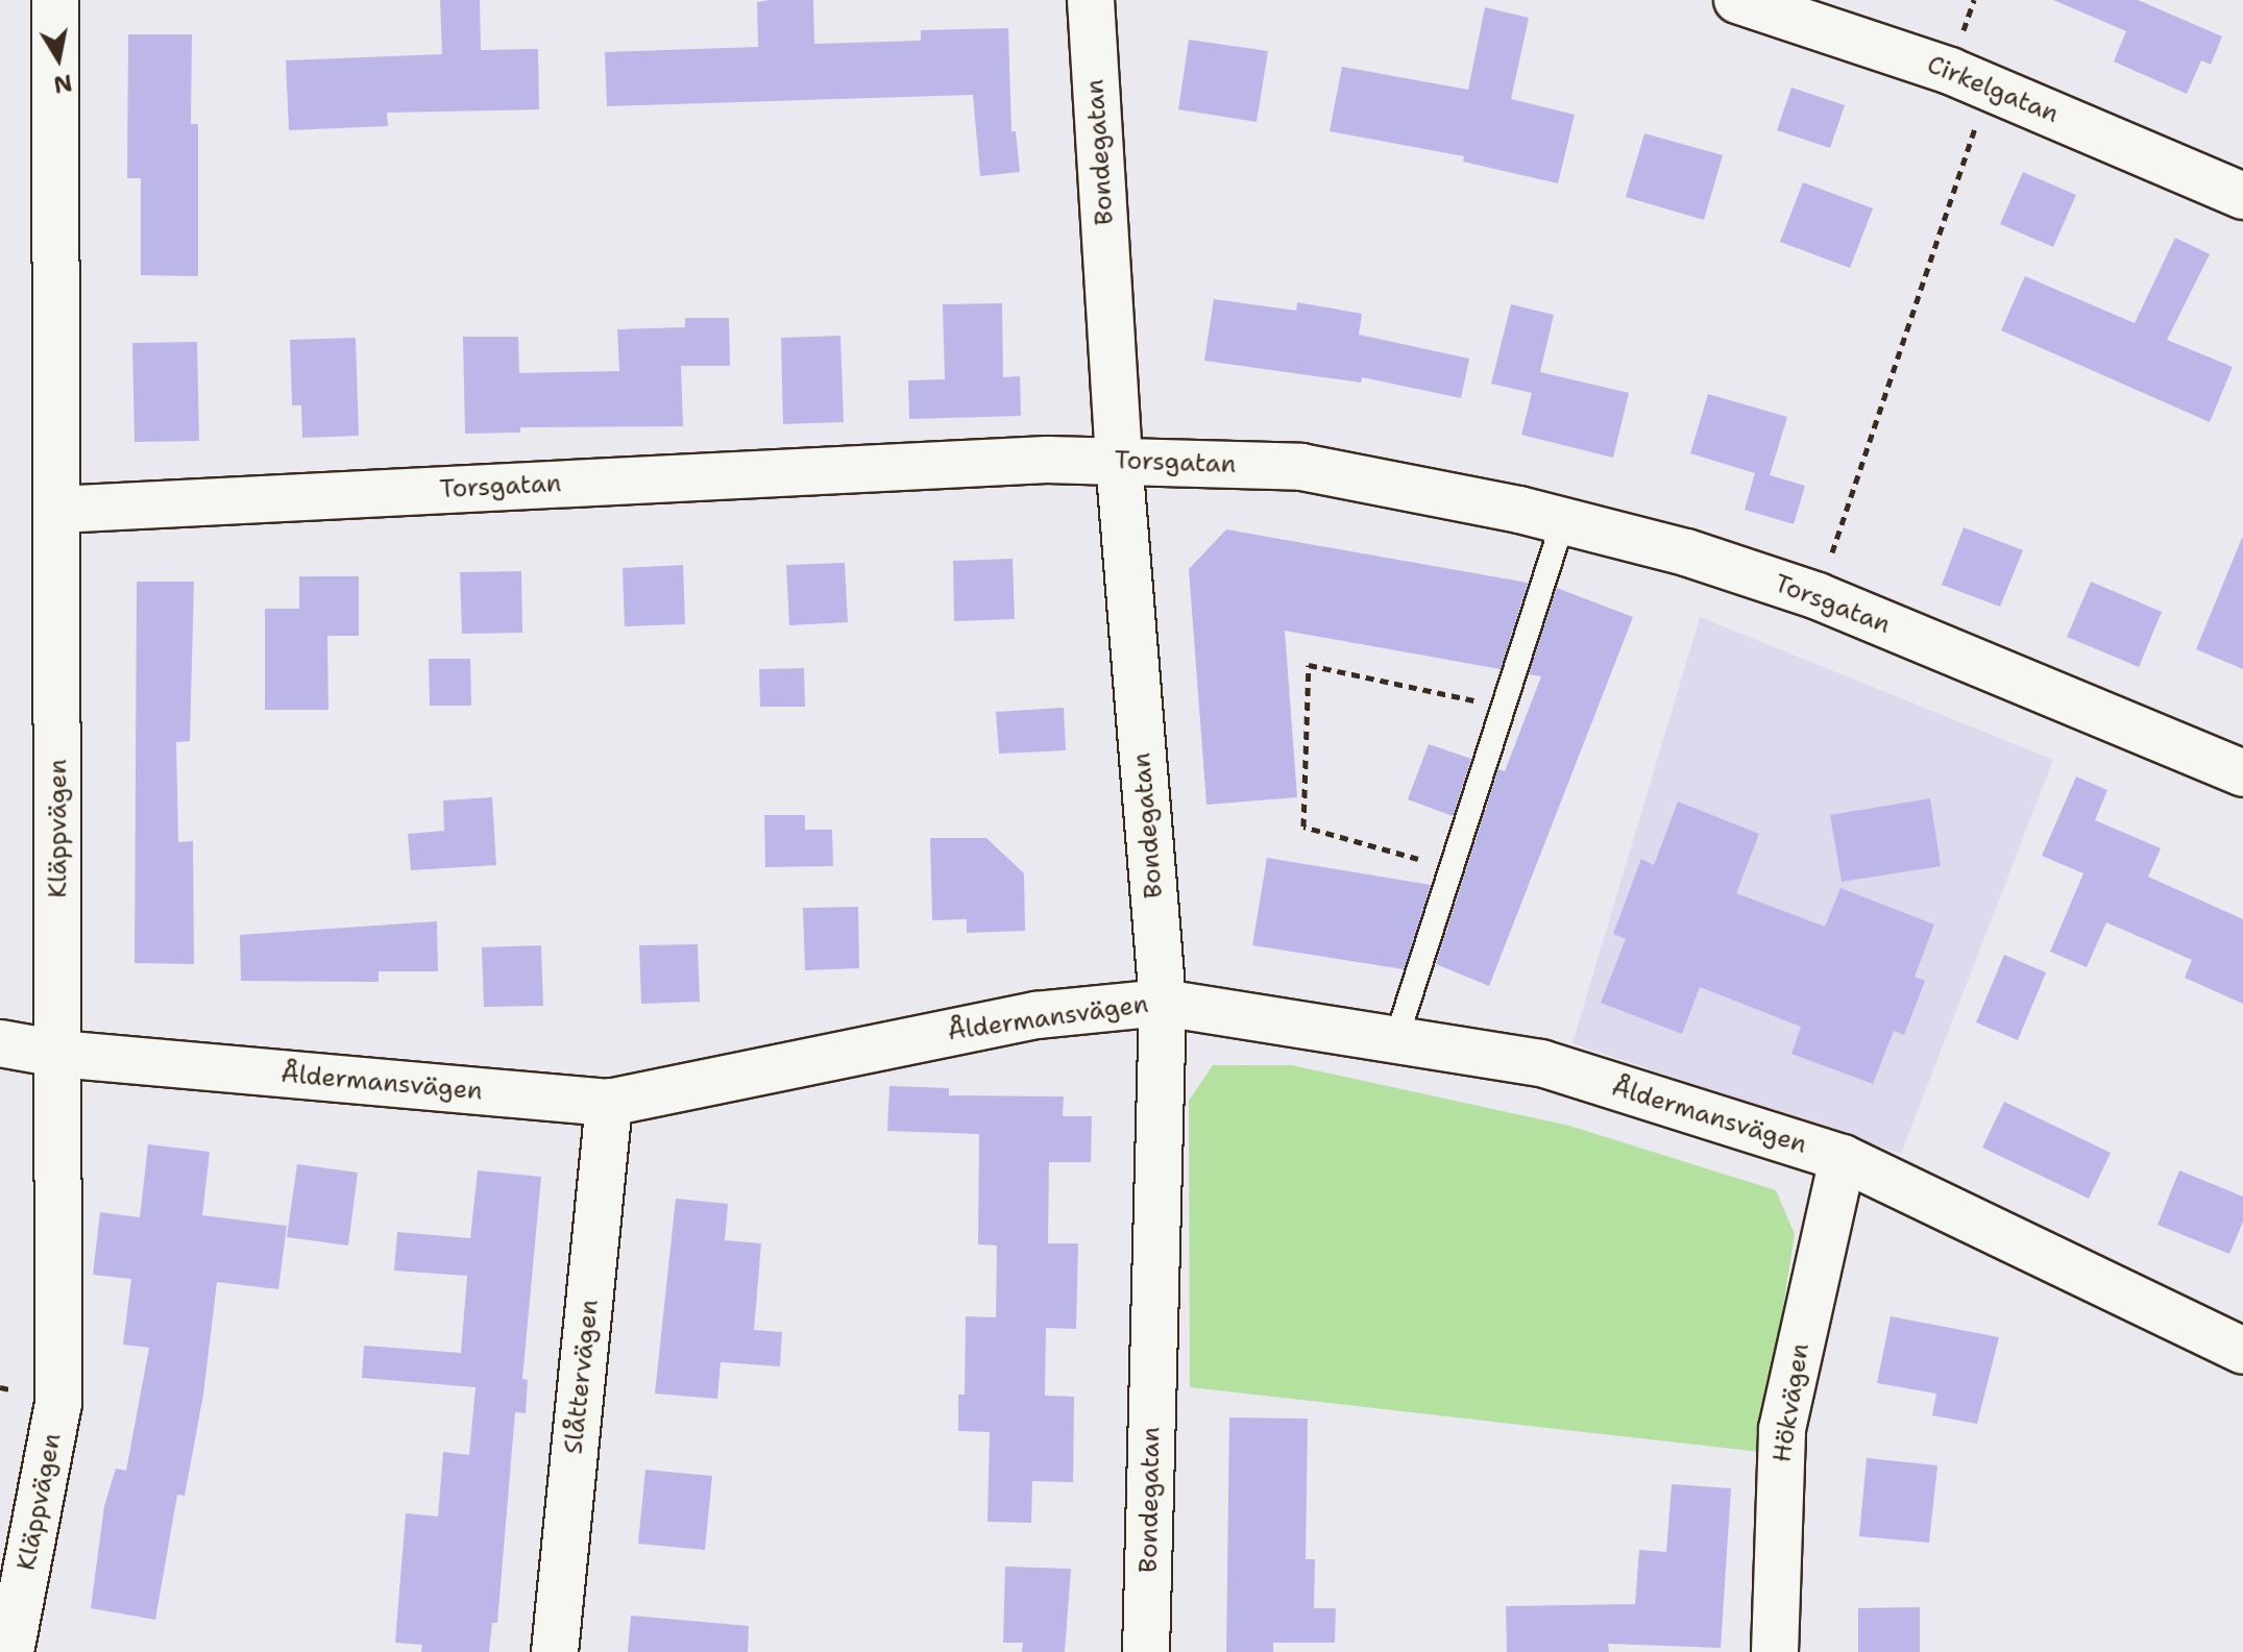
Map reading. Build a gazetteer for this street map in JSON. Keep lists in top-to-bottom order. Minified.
{"streets":{"street":["Cirkelgatan","Bondegatan","Torsgatan","Kläppvägen","Åldermansvägen","Slåttervägen","Hökvägen"]},"crossings":[["Bondegatan","Torsgatan"],["Bondegatan","Åldermansvägen"],["Torsgatan","Kläppvägen"],["Kläppvägen","Åldermansvägen"],["Åldermansvägen","Slåttervägen"],["Åldermansvägen","Hökvägen"]],"north":"bottom"}
